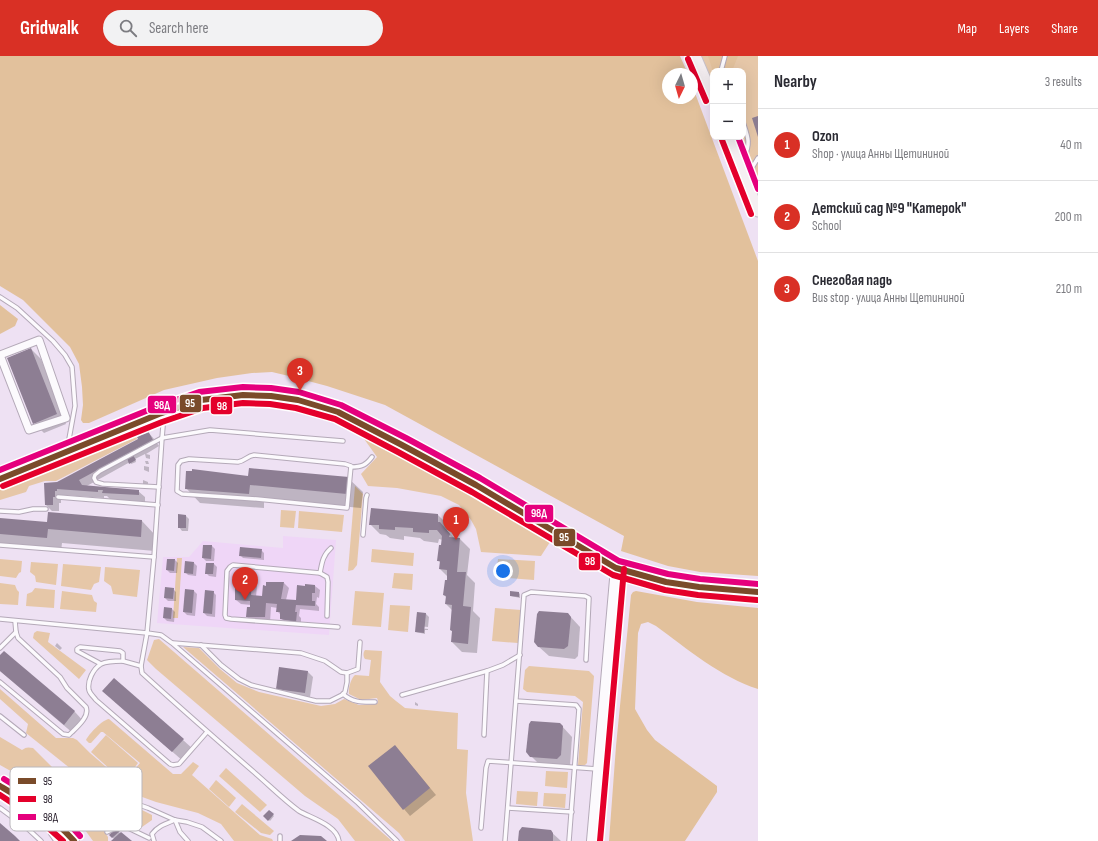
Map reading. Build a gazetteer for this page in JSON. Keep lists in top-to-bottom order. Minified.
{"lines":["transit line 98","transit line 98Д","transit line 95"],"legend":["95","98","98Д"],"north":"bottom","page":{"header":"Gridwalk","search":"Search here","nav":["Map","Layers","Share"],"heading":["Nearby","3 results"],"map_buttons":["+","−"],"list":[{"mark":"1","name":"Ozon","note":"Shop · улица Анны Щетининой","value":"40 m"},{"mark":"2","name":"Детский сад №9 \"Катерок\"","note":"School","value":"200 m"},{"mark":"3","name":"Снеговая падь","note":"Bus stop · улица Анны Щетининой","value":"210 m"}],"pins":["3","1","2"]}}
